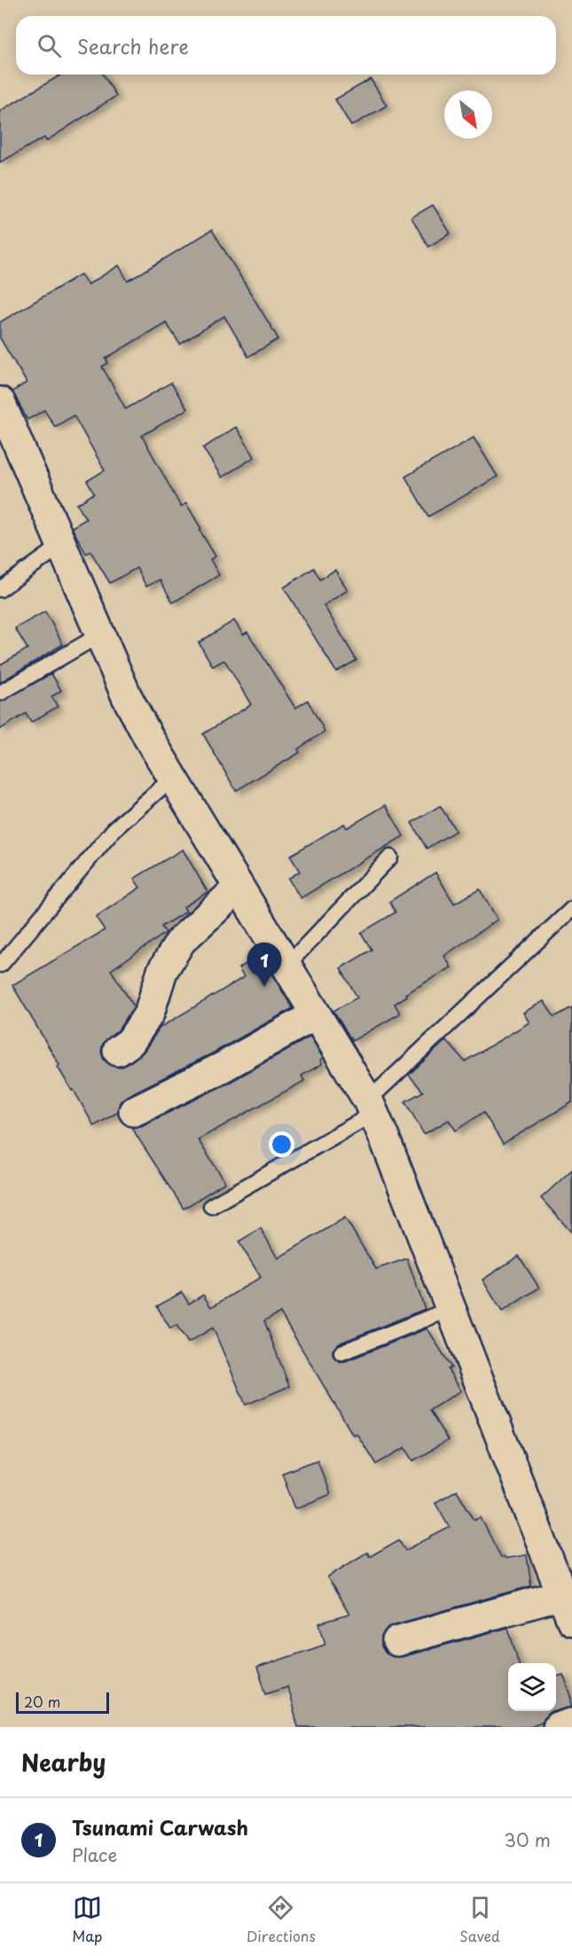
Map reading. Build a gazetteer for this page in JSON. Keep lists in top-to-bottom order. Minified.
{"scale_bar":"20 m","north":"bottom right","page":{"search":"Search here","pins":"1","scale":"20 m","heading":"Nearby","list":[{"mark":"1","name":"Tsunami Carwash","note":"Place","value":"30 m"}],"nav":["Map","Directions","Saved"]}}
